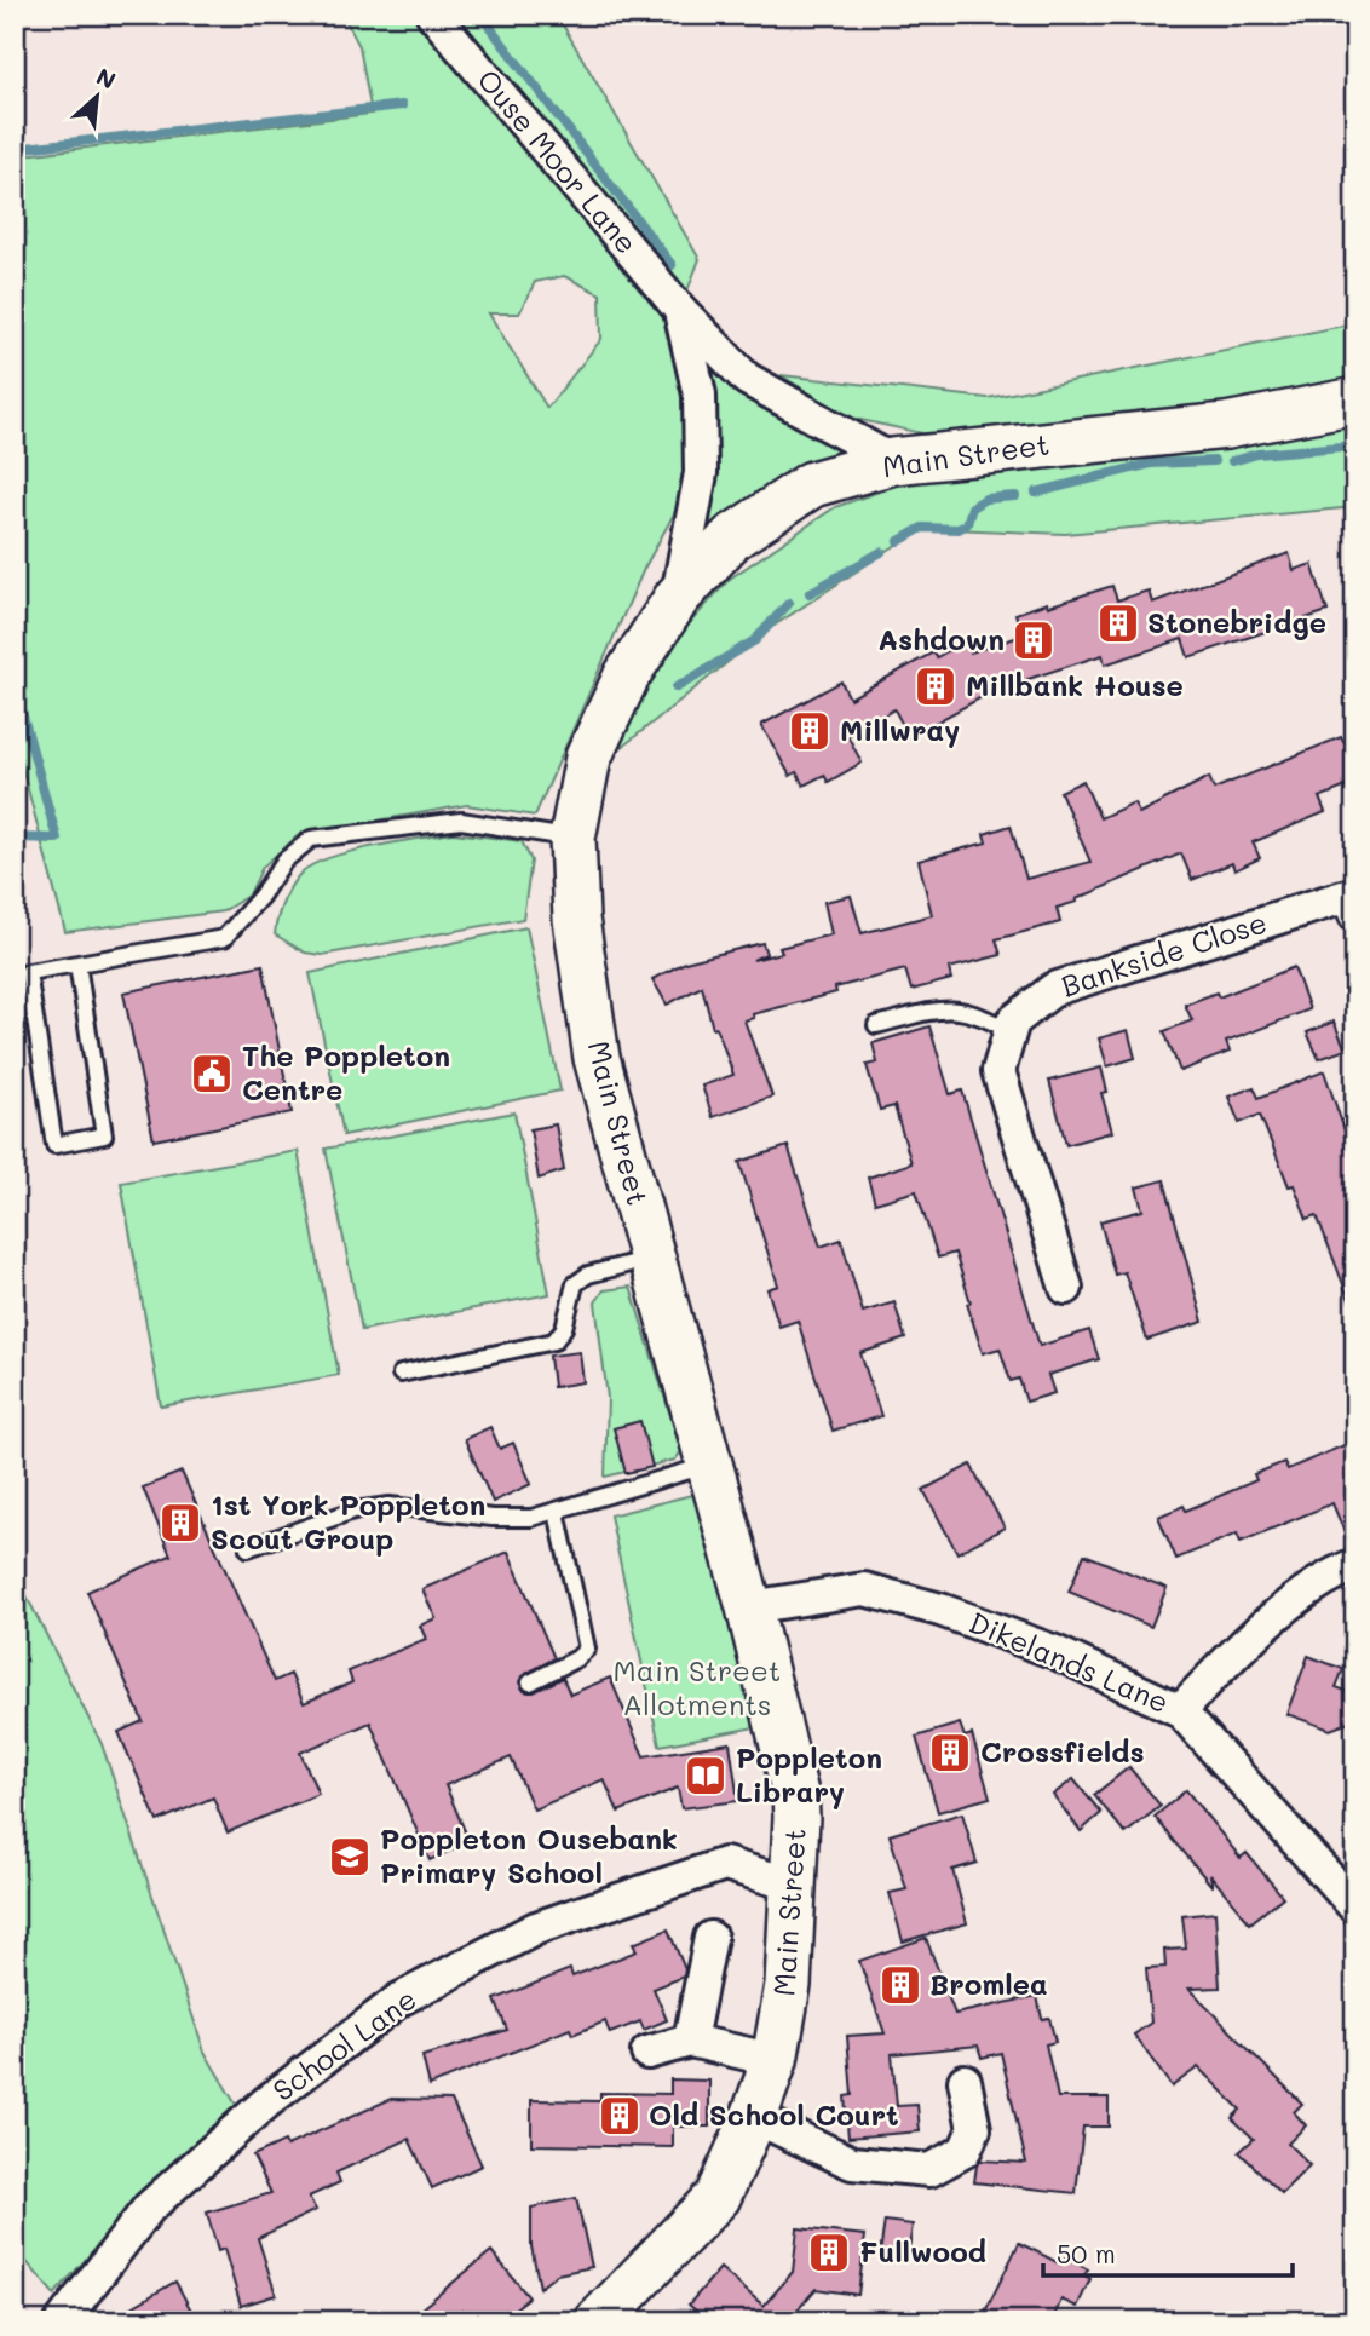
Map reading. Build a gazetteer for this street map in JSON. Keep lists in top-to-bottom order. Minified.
{"streets":{"street":["Ouse Moor Lane","Main Street","Bankside Close","Dikelands Lane","School Lane"]},"crossings":[["Ouse Moor Lane","Main Street"],["Main Street","Dikelands Lane"],["Main Street","School Lane"]],"parks":["Main Street Allotments"],"places":{"building":["Stonebridge","Ashdown","Millbank House","Millwray","1st York Poppleton Scout Group","Crossfields","Bromlea","Old School Court","Fullwood"],"public building":["The Poppleton Centre"],"library":["Poppleton Library"],"school or university":["Poppleton Ousebank Primary School"]},"scale_bar":"50 m","north":"top right"}
